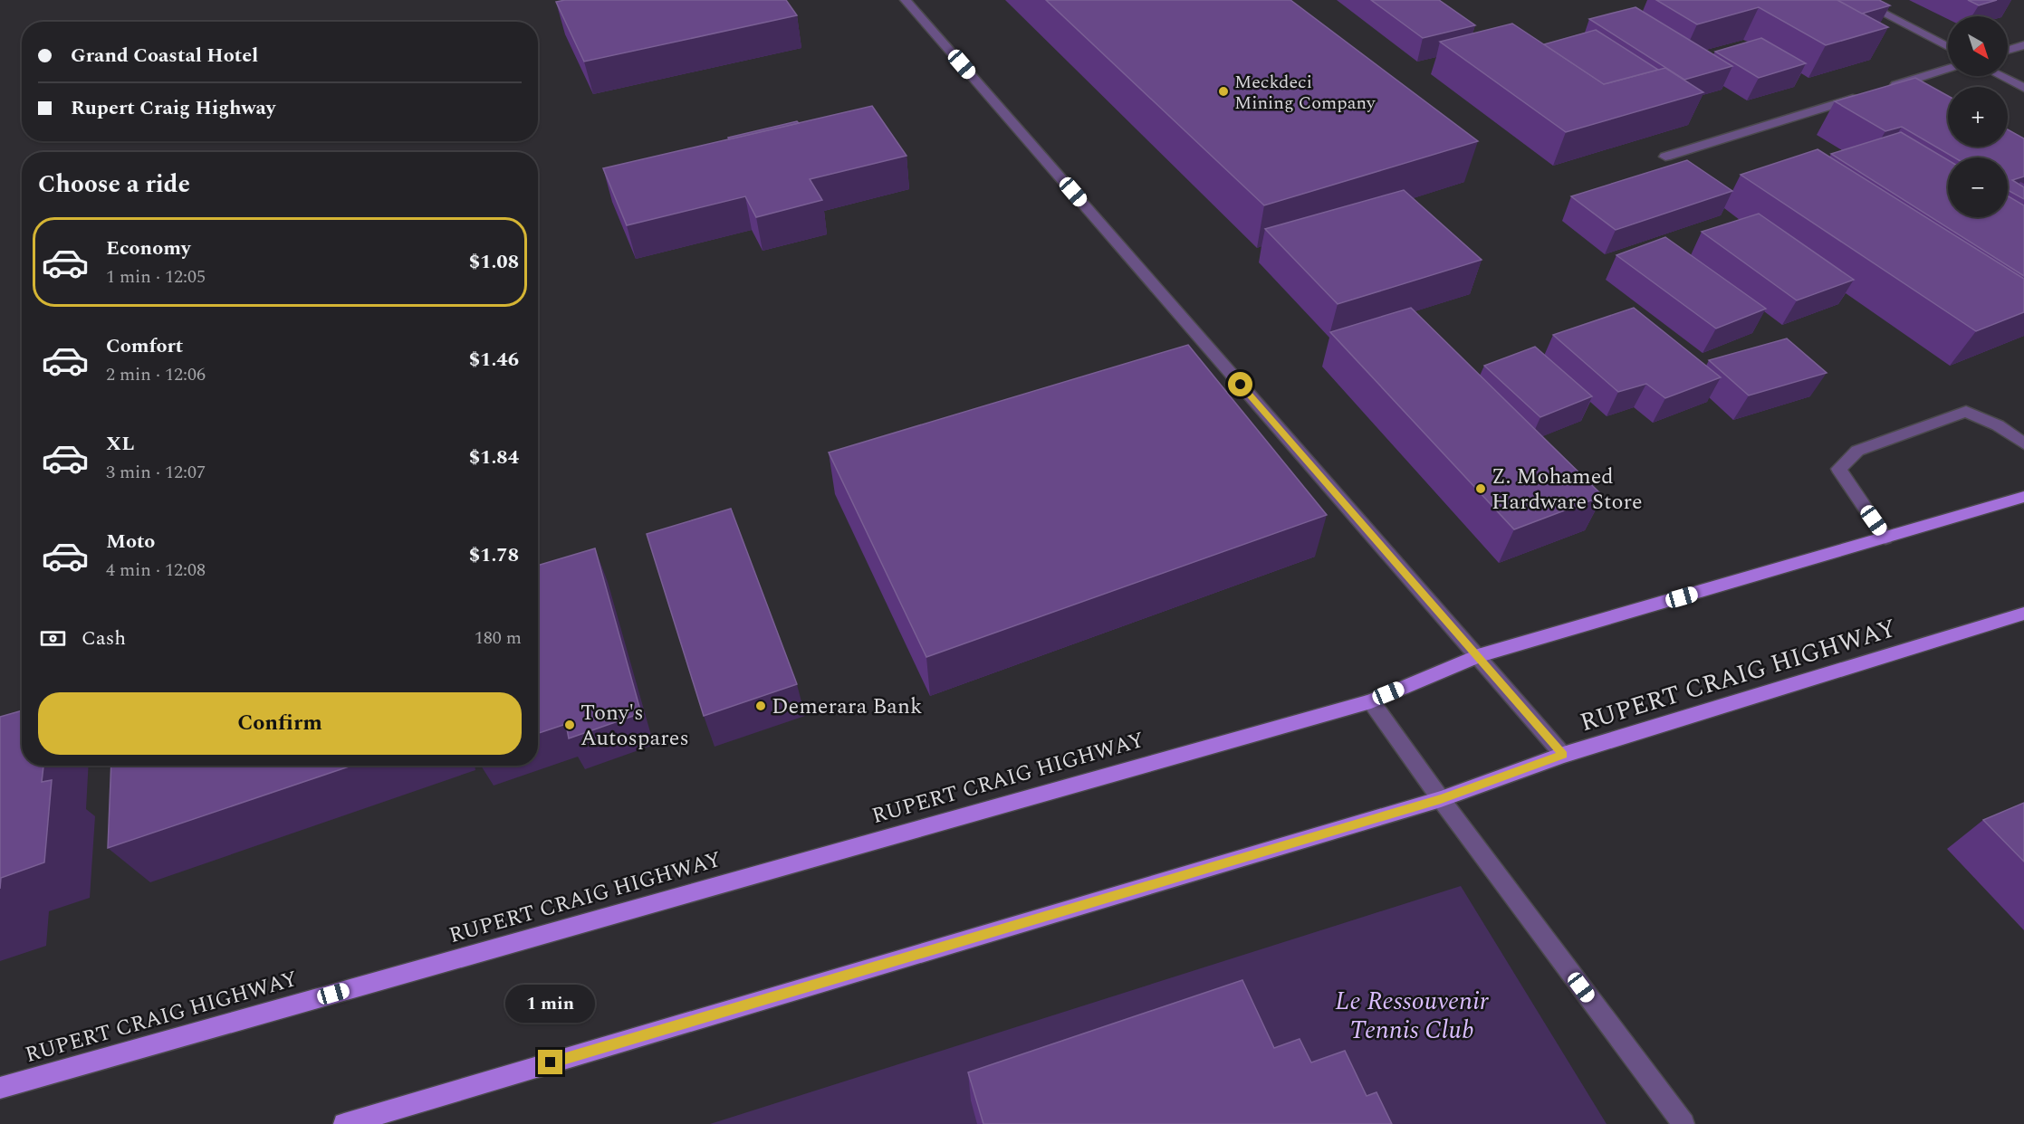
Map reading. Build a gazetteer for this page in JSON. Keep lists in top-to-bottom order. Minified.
{"streets":{"main road":["RUPERT CRAIG HIGHWAY"]},"parks":["Le Ressouvenir Tennis Club"],"places":["Meckdeci Mining Company","Z. Mohamed Hardware Store","Demerara Bank","Tony's Autospares"],"north":"bottom right","page":{"map_buttons":["+","−"],"banner":["Grand Coastal Hotel","Rupert Craig Highway"],"heading":"Choose a ride","list":[{"name":"Economy","note":"1 min · 12:05","value":"$1.08"},{"name":"Comfort","note":"2 min · 12:06","value":"$1.46"},{"name":"XL","note":"3 min · 12:07","value":"$1.84"},{"name":"Moto","note":"4 min · 12:08","value":"$1.78"}],"pay":["Cash","180 m"],"buttons":"Confirm","bubble":"1 min"}}
